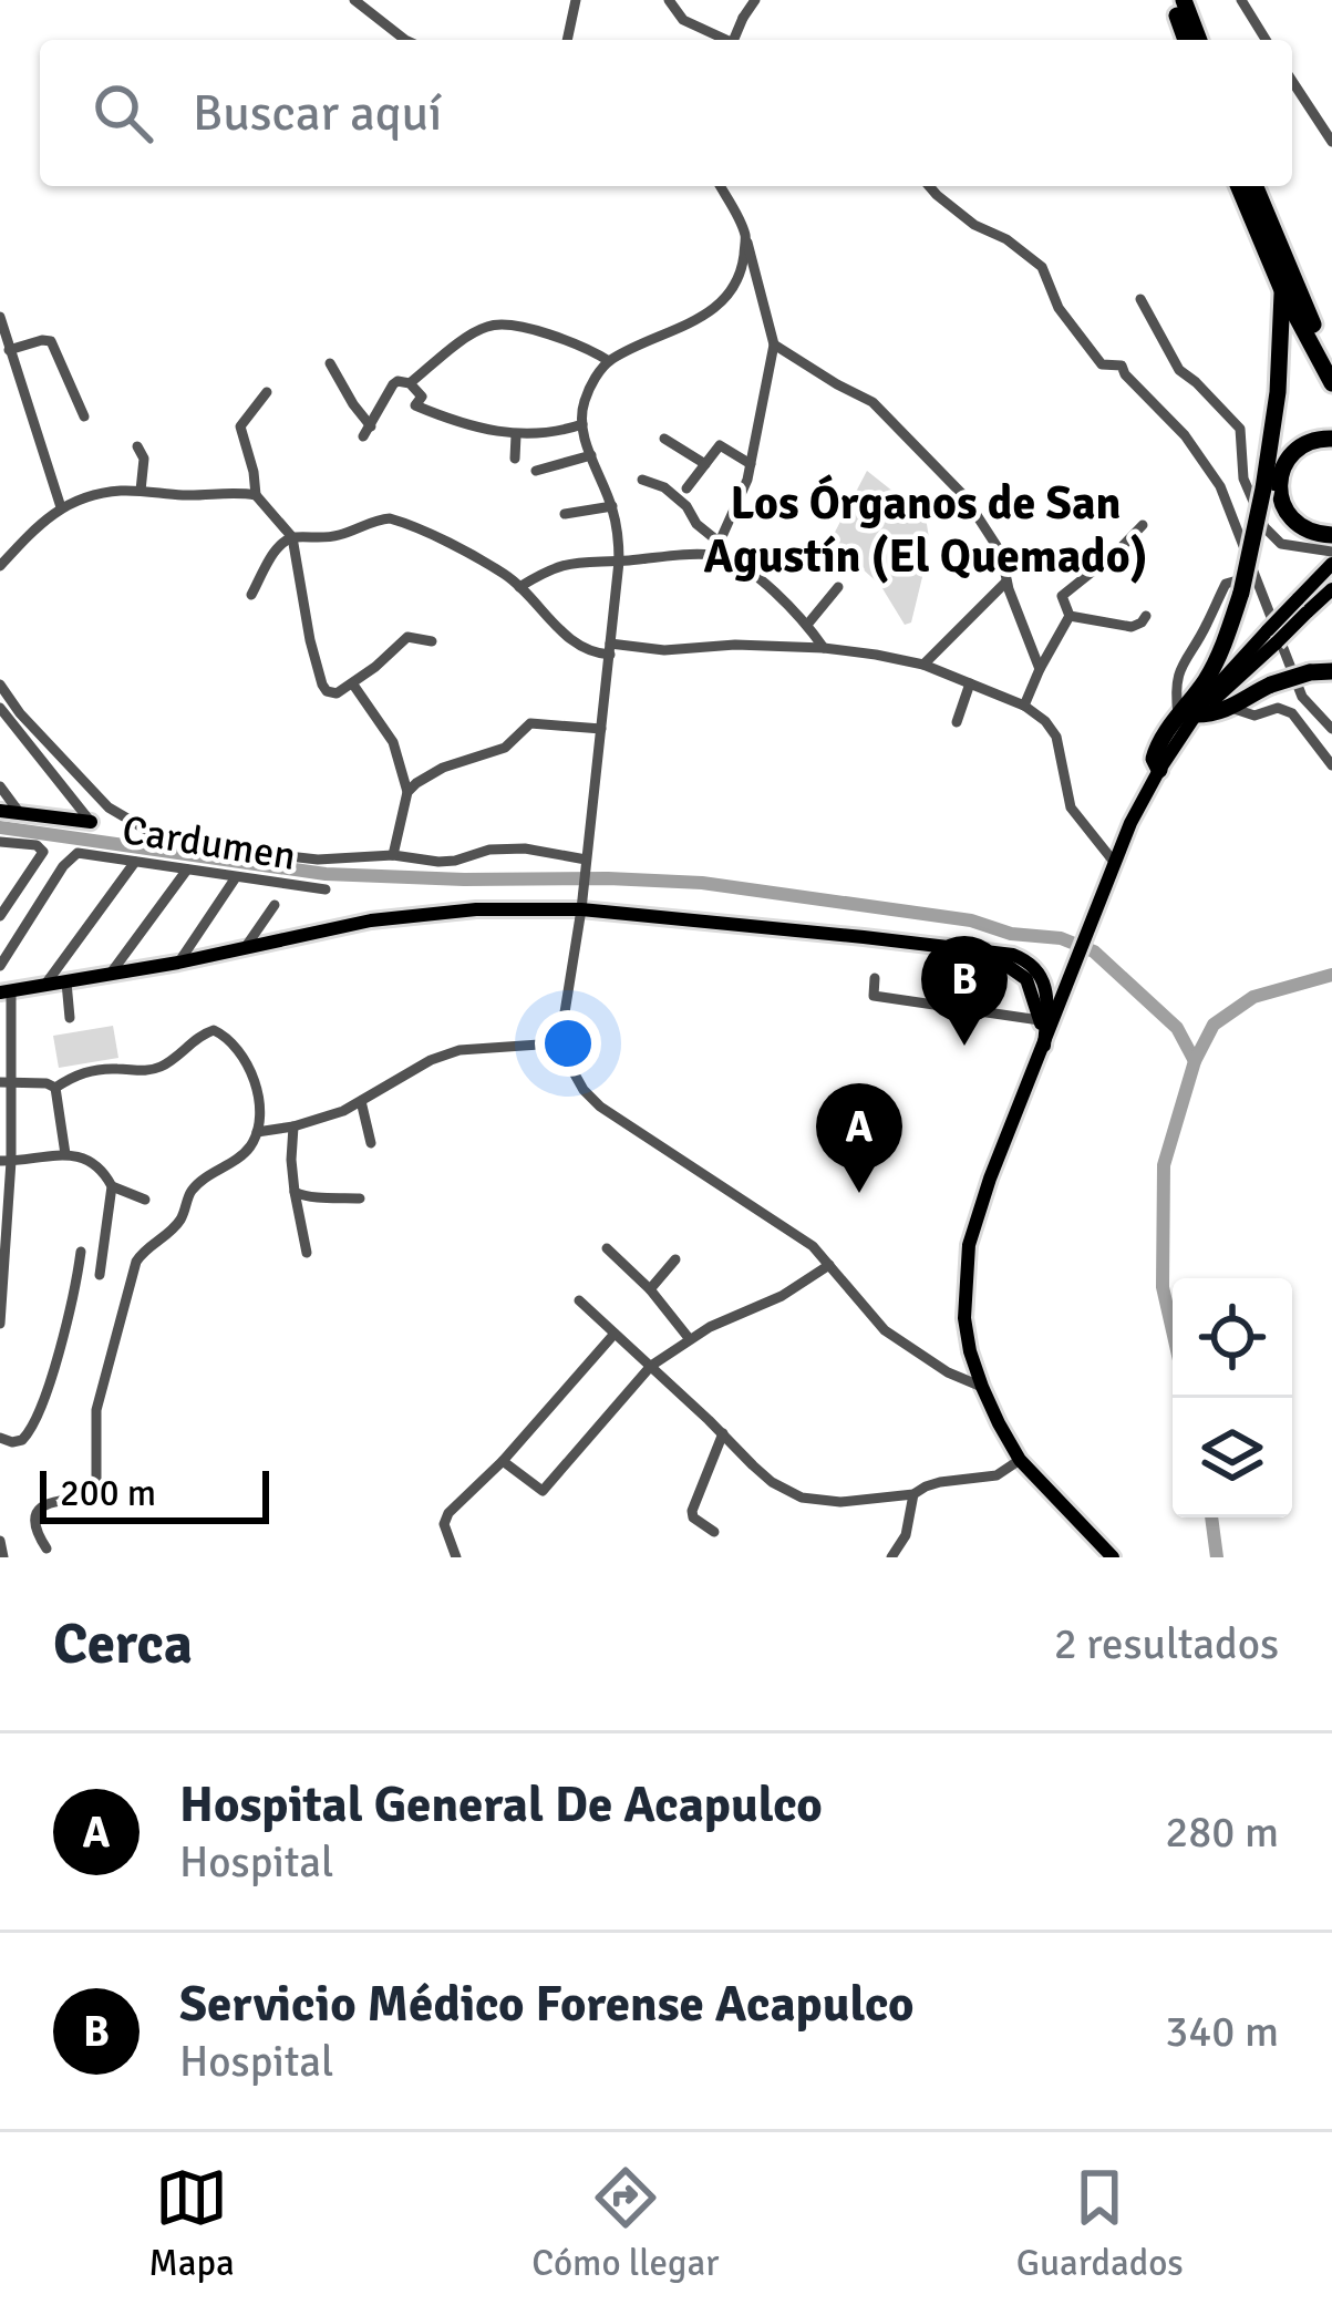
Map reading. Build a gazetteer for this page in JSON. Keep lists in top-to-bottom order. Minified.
{"streets":{"street":["Cardumen"]},"districts":["Los Órganos de San Agustín (El Quemado)"],"scale_bar":"200 m","page":{"search":"Buscar aquí","pins":["B","A"],"scale":"200 m","heading":["Cerca","2 resultados"],"list":[{"mark":"A","name":"Hospital General De Acapulco","note":"Hospital","value":"280 m"},{"mark":"B","name":"Servicio Médico Forense Acapulco","note":"Hospital","value":"340 m"}],"nav":["Mapa","Cómo llegar","Guardados"]}}
